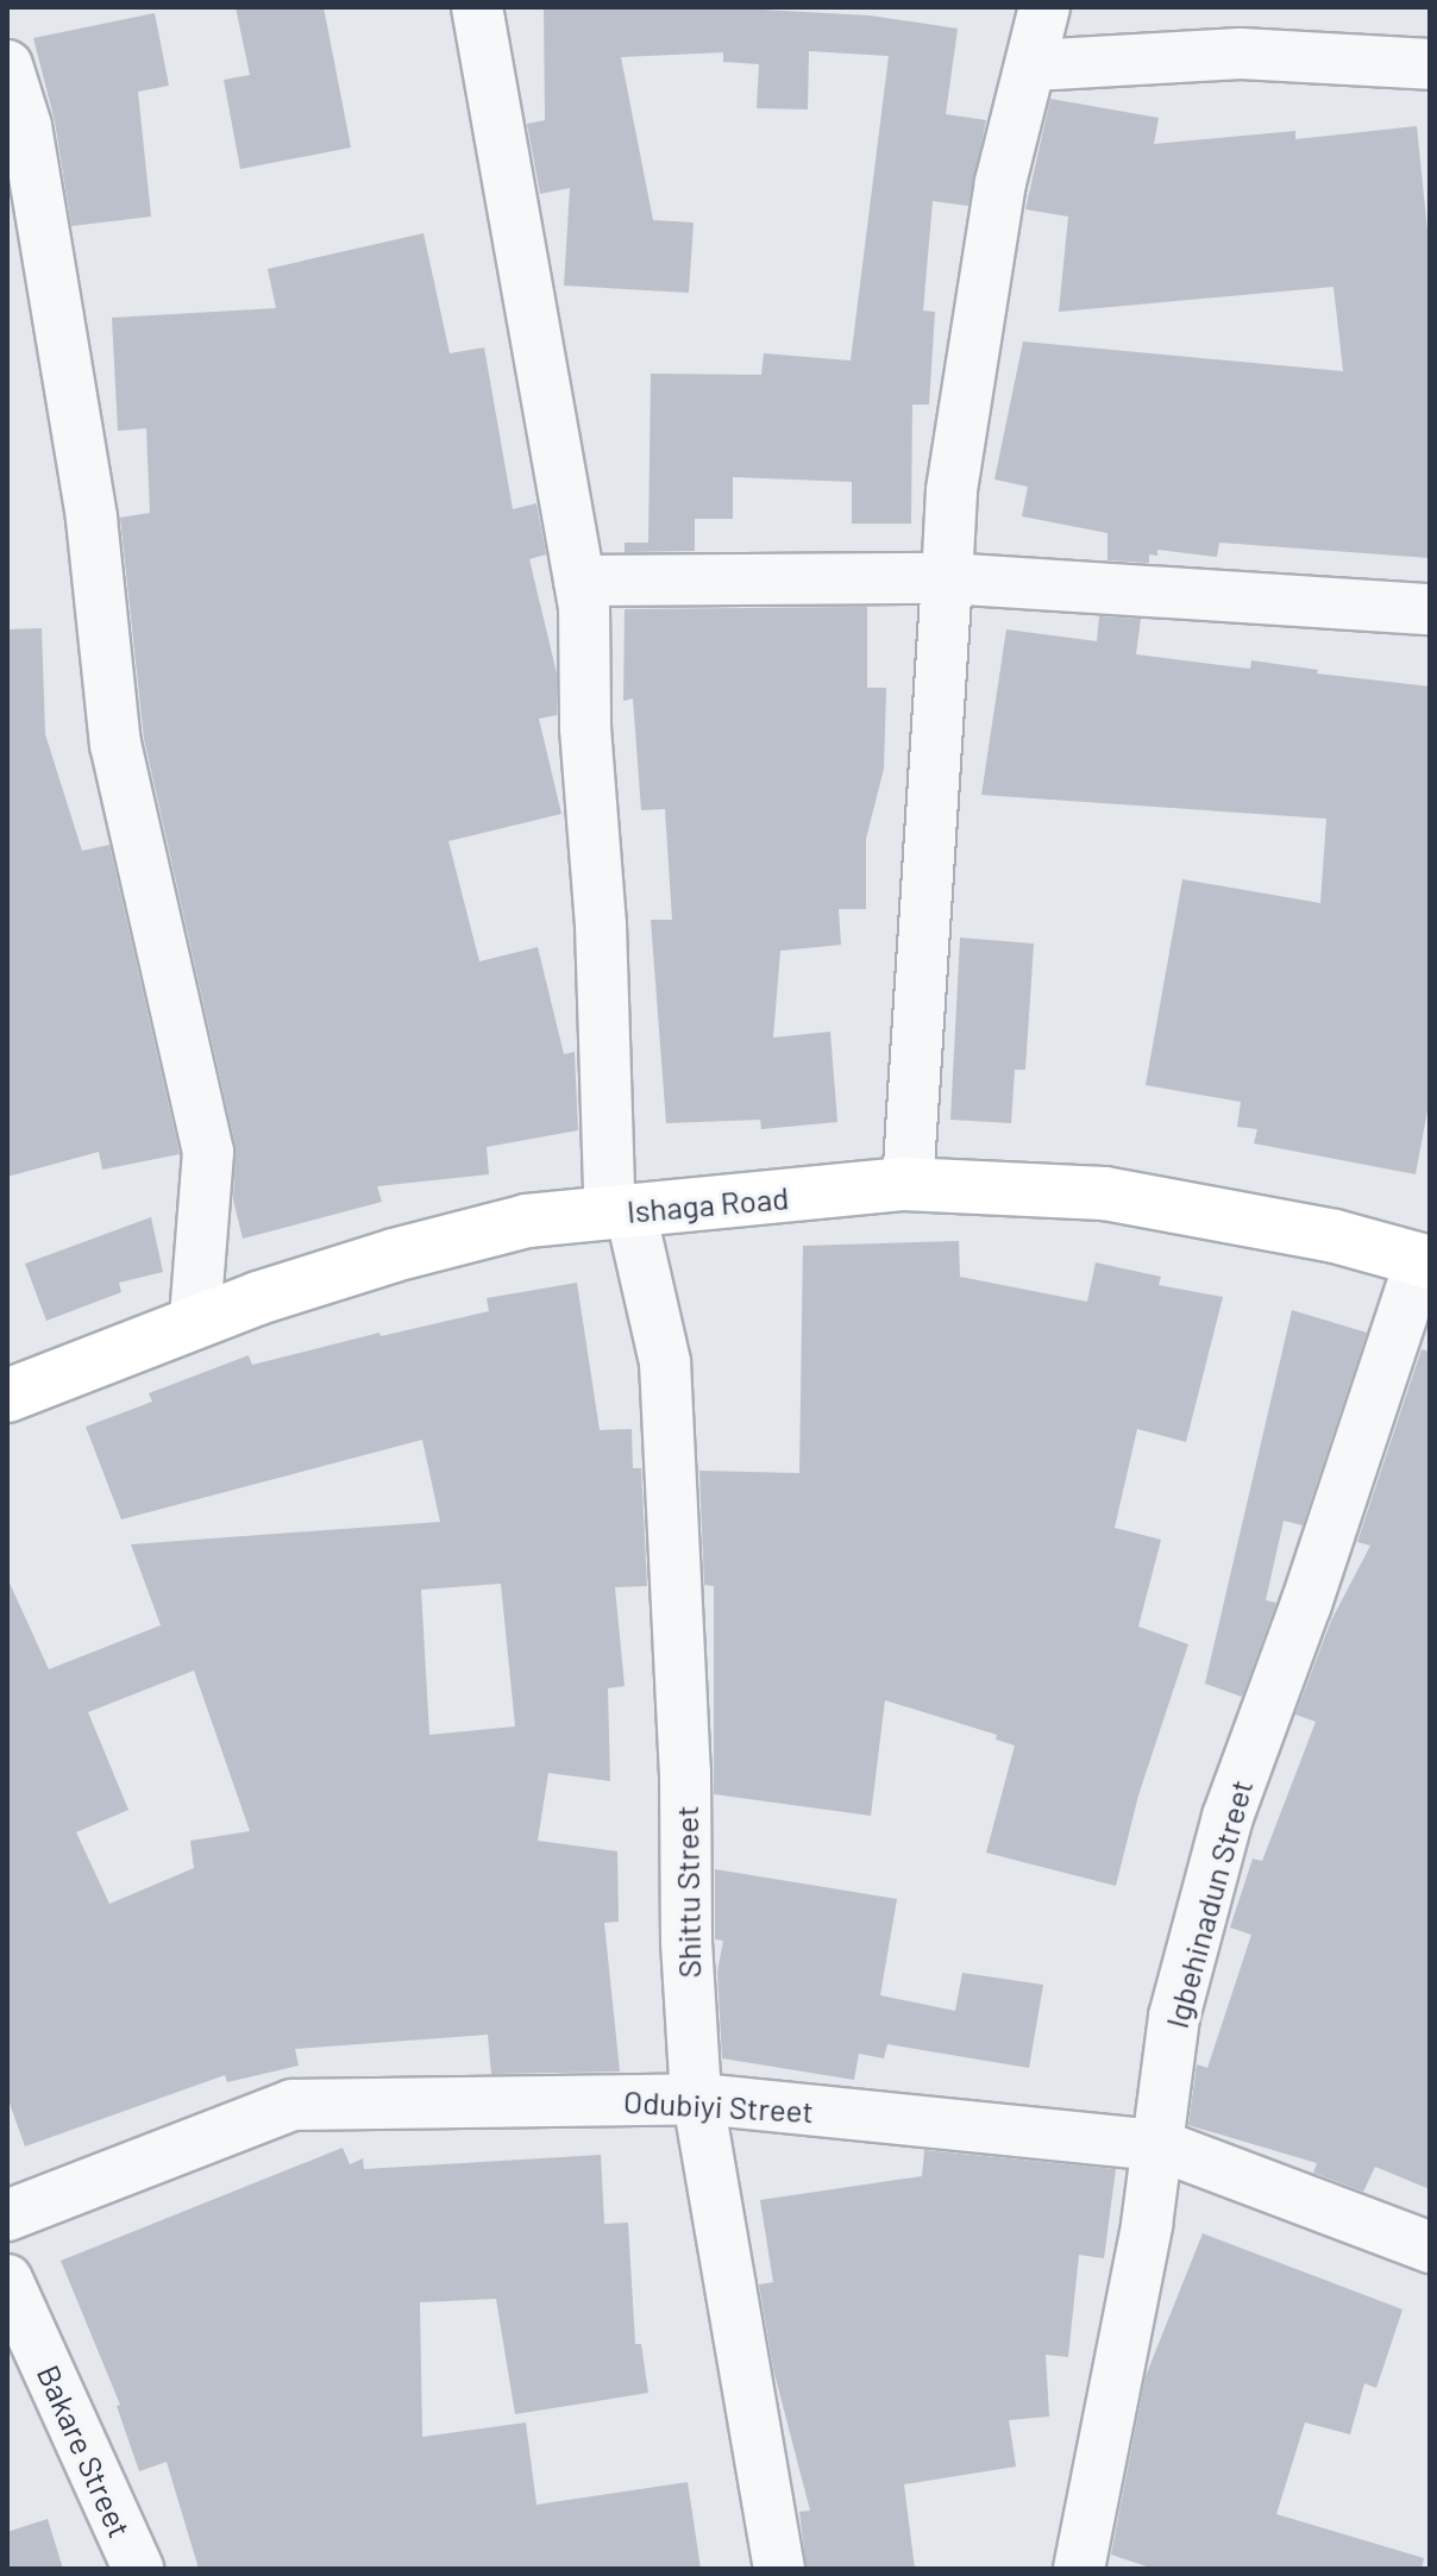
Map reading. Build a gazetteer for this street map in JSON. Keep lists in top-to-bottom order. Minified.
{"streets":{"main road":["Ishaga Road"],"street":["Shittu Street","Igbehinadun Street","Odubiyi Street","Bakare Street"]},"crossings":[["Ishaga Road","Shittu Street"],["Ishaga Road","Igbehinadun Street"],["Shittu Street","Odubiyi Street"],["Igbehinadun Street","Odubiyi Street"]]}
